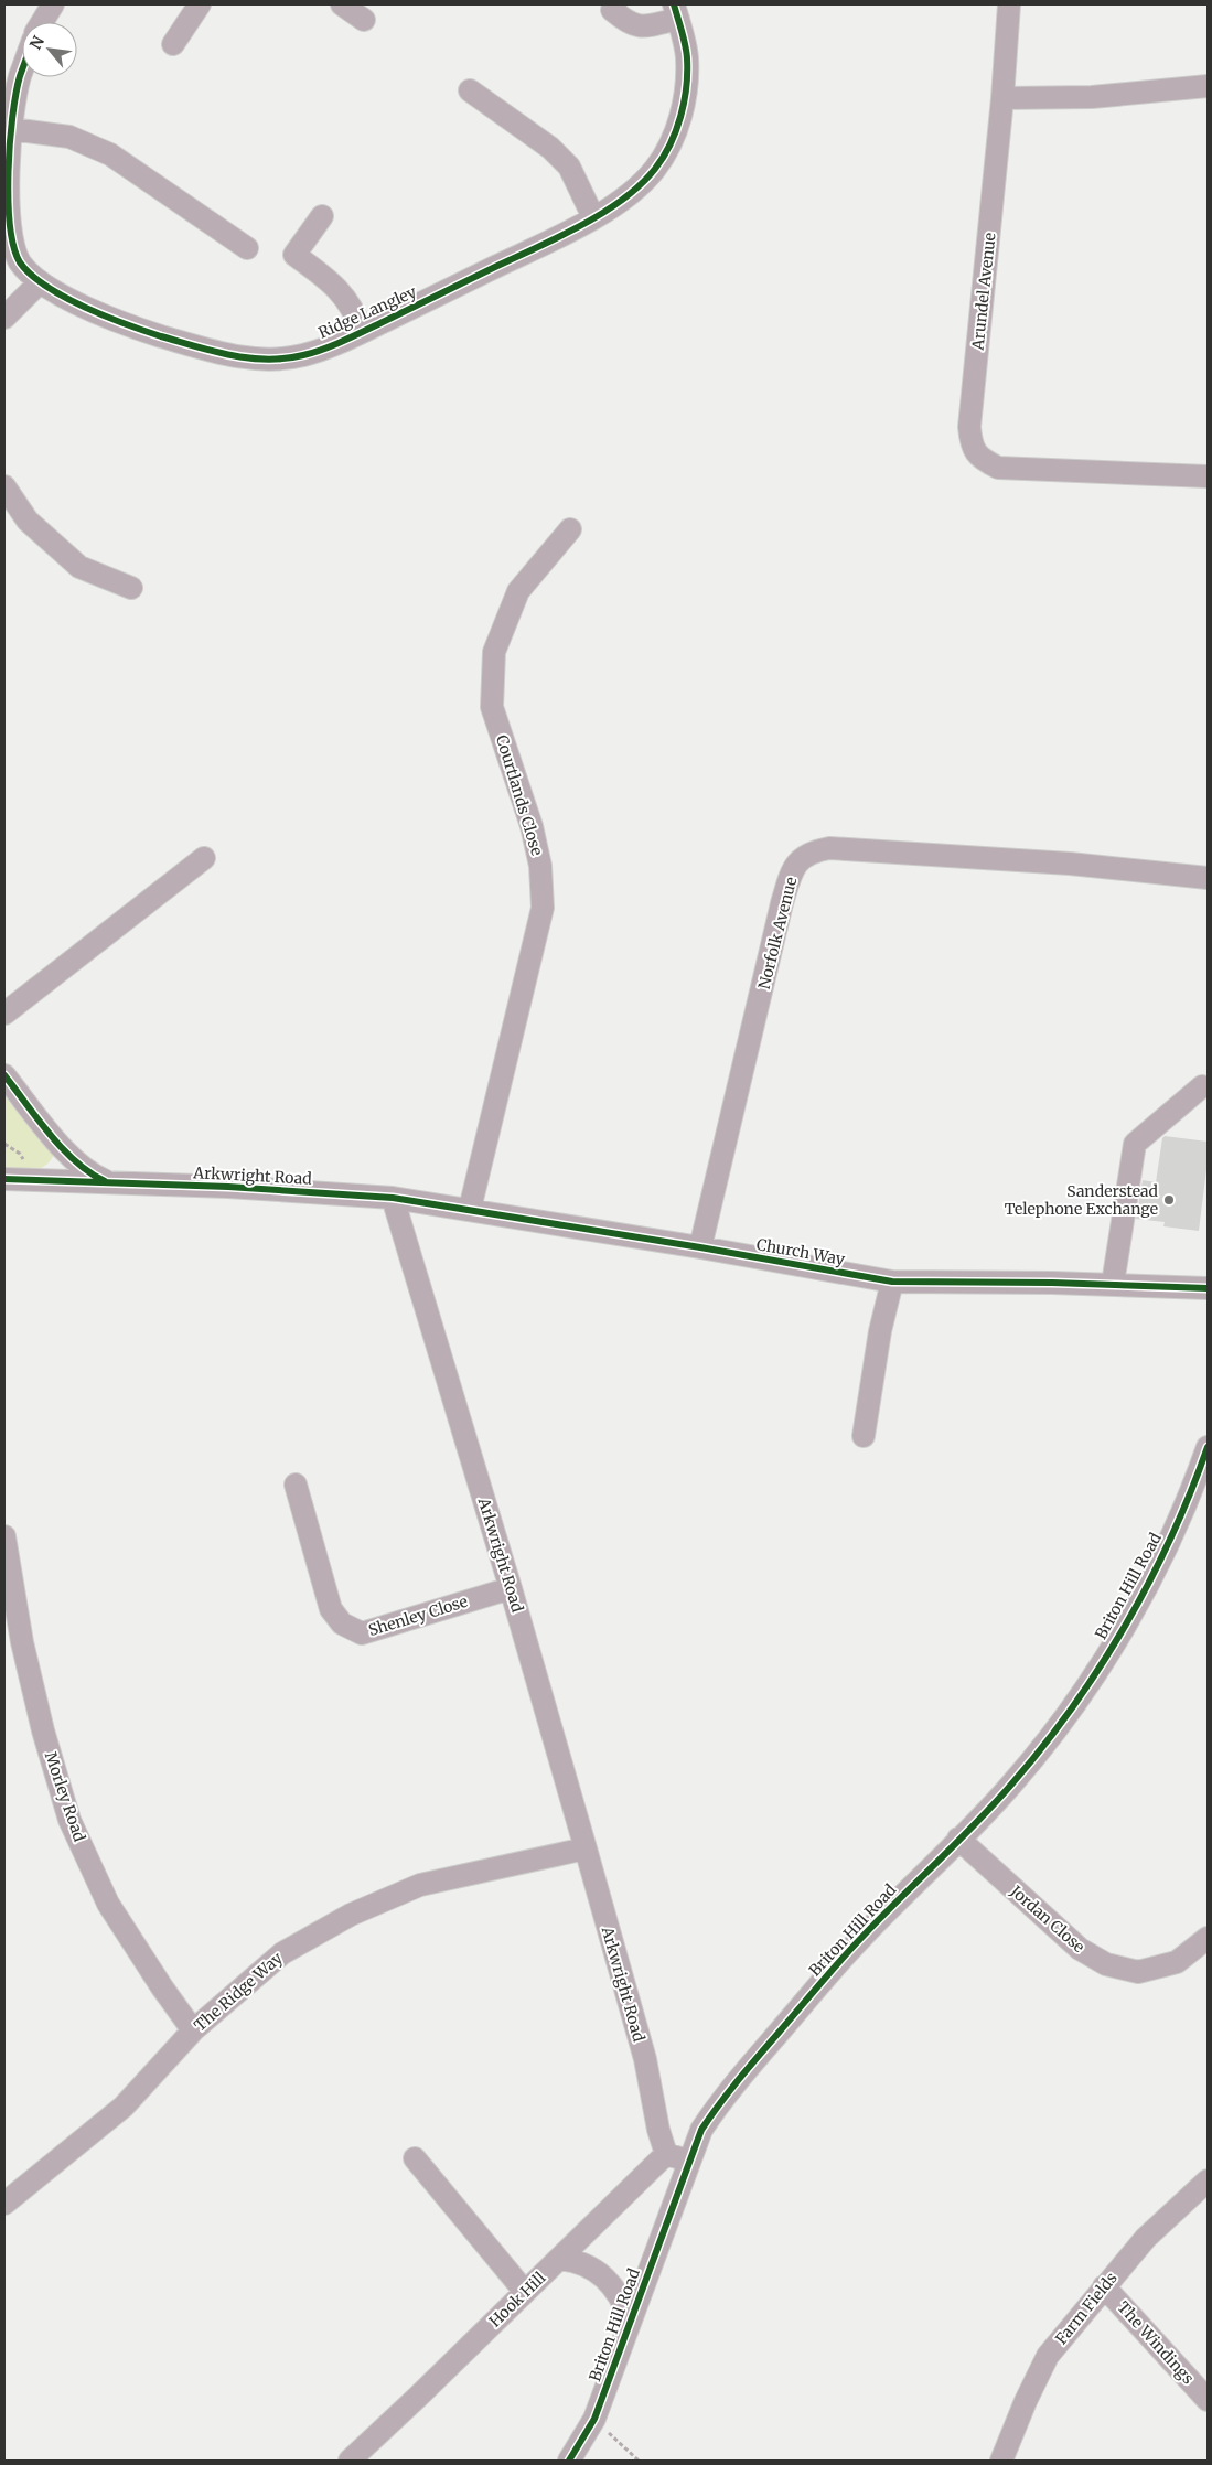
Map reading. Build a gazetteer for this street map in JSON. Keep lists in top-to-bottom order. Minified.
{"streets":{"street":["Arundel Avenue","Ridge Langley","Courtlands Close","Norfolk Avenue","Arkwright Road","Church Way","Briton Hill Road","Shenley Close","Morley Road","Jordan Close","The Ridge Way","Hook Hill","Farm Fields","The Windings"]},"crossings":[["Courtlands Close","Church Way"],["Norfolk Avenue","Church Way"],["Arkwright Road","Church Way"],["Arkwright Road","Shenley Close"],["Arkwright Road","The Ridge Way"],["Arkwright Road","Hook Hill"],["Briton Hill Road","Jordan Close"],["Morley Road","The Ridge Way"],["Farm Fields","The Windings"]],"places":["Sanderstead Telephone Exchange"],"north":"top left"}
